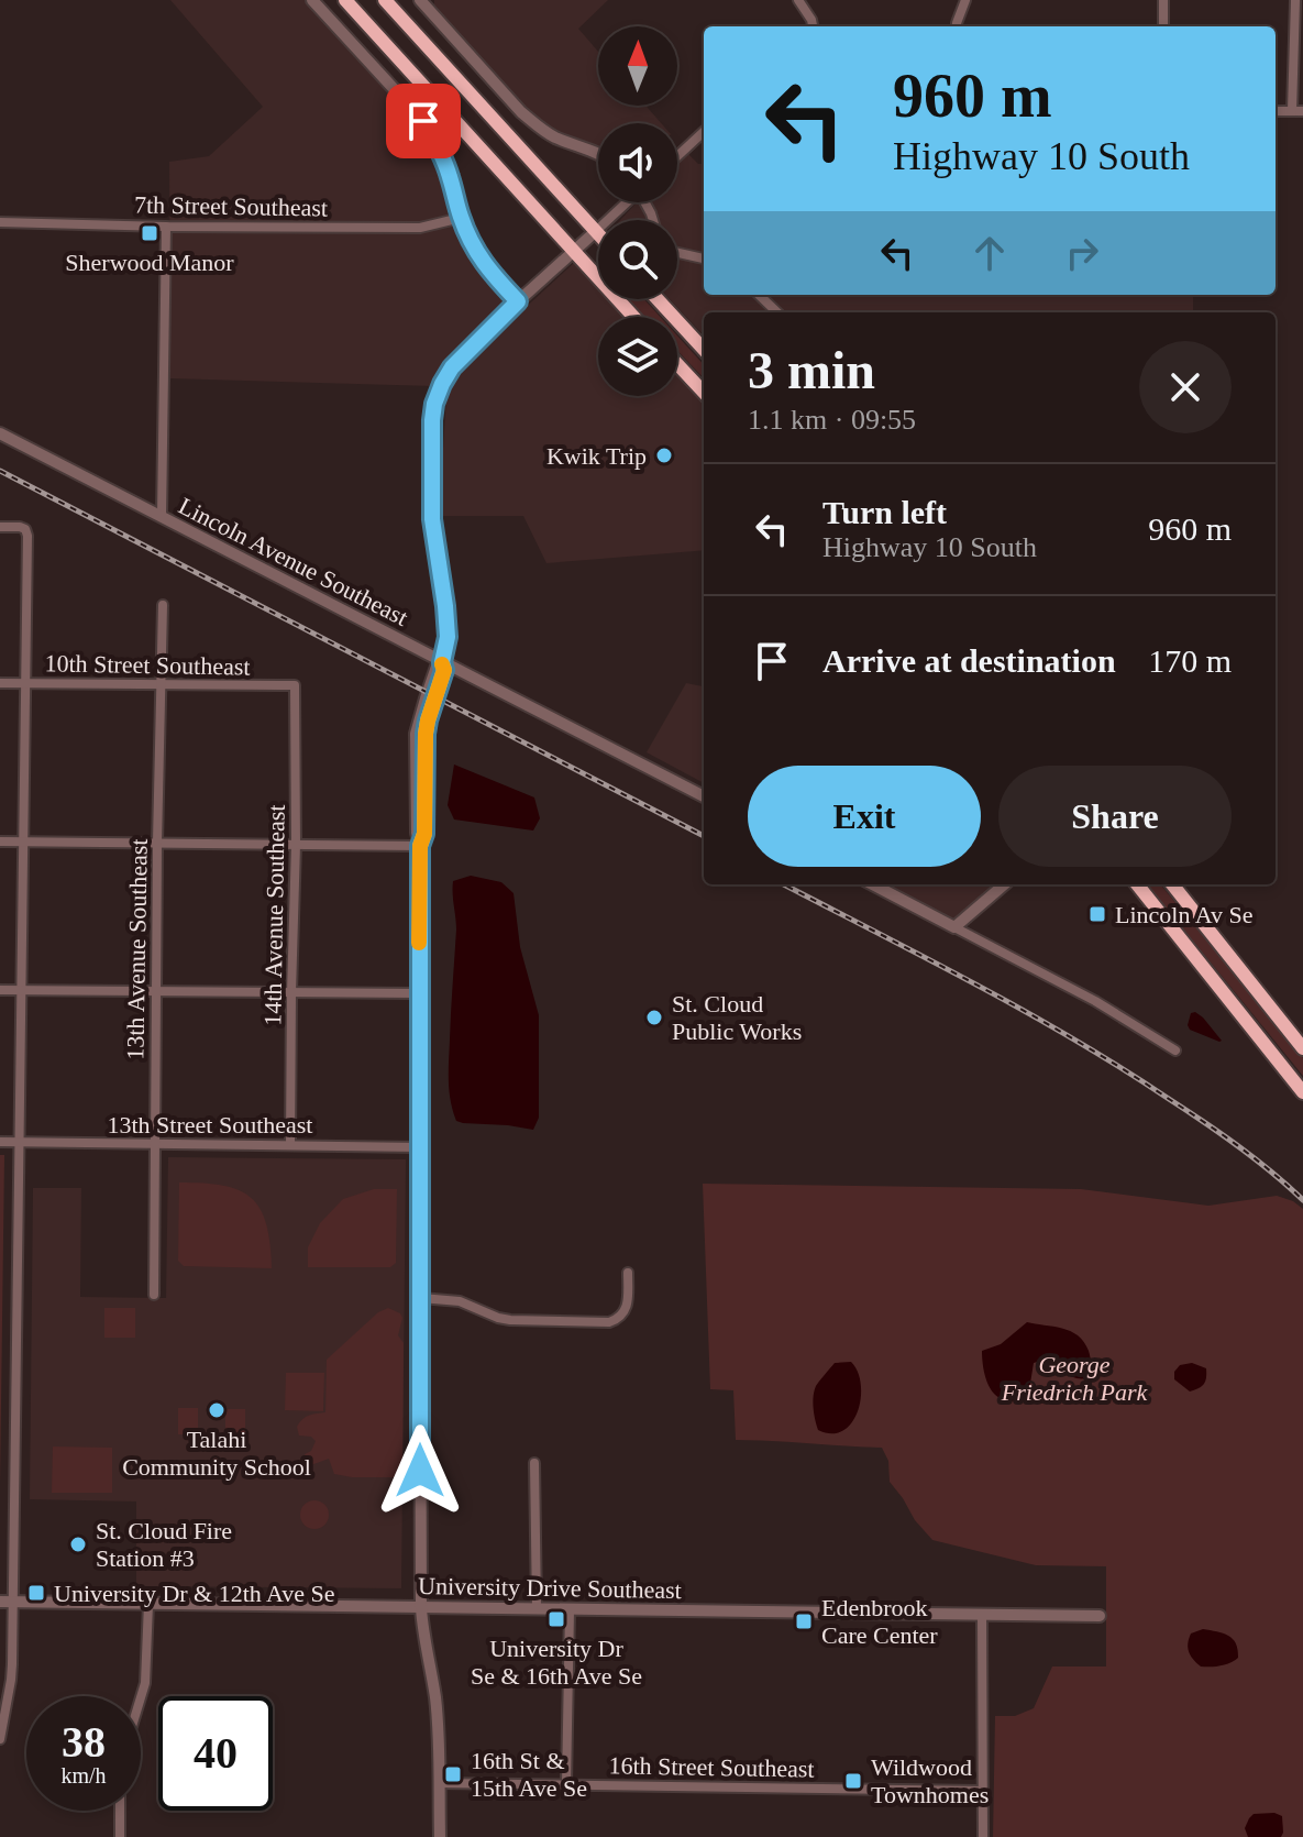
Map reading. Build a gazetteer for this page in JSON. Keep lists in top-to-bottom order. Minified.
{"streets":{"street":["7th Street Southeast","Lincoln Avenue Southeast","10th Street Southeast","14th Avenue Southeast","13th Avenue Southeast","13th Street Southeast","University Drive Southeast","16th Street Southeast"]},"crossings":[["10th Street Southeast","14th Avenue Southeast"],["10th Street Southeast","13th Avenue Southeast"],["14th Avenue Southeast","13th Street Southeast"],["13th Avenue Southeast","13th Street Southeast"]],"parks":["George Friedrich Park"],"places":{"transit":["Sherwood Manor","Lincoln Av Se","University Dr & 12th Ave Se","University Dr Se & 16th Ave Se","Edenbrook Care Center","16th St & 15th Ave Se","Wildwood Townhomes"],"other":["Kwik Trip","St. Cloud Public Works","Talahi Community School","St. Cloud Fire Station #3"]},"north":"top","page":{"turn":["960 m","Highway 10 South"],"heading":["3 min","1.1 km · 09:55"],"list":[{"name":"Turn left","note":"Highway 10 South","value":"960 m"},{"name":"Arrive at destination","value":"170 m"}],"buttons":["Exit","Share"],"speed":"38 km/h","limit":"40"}}
